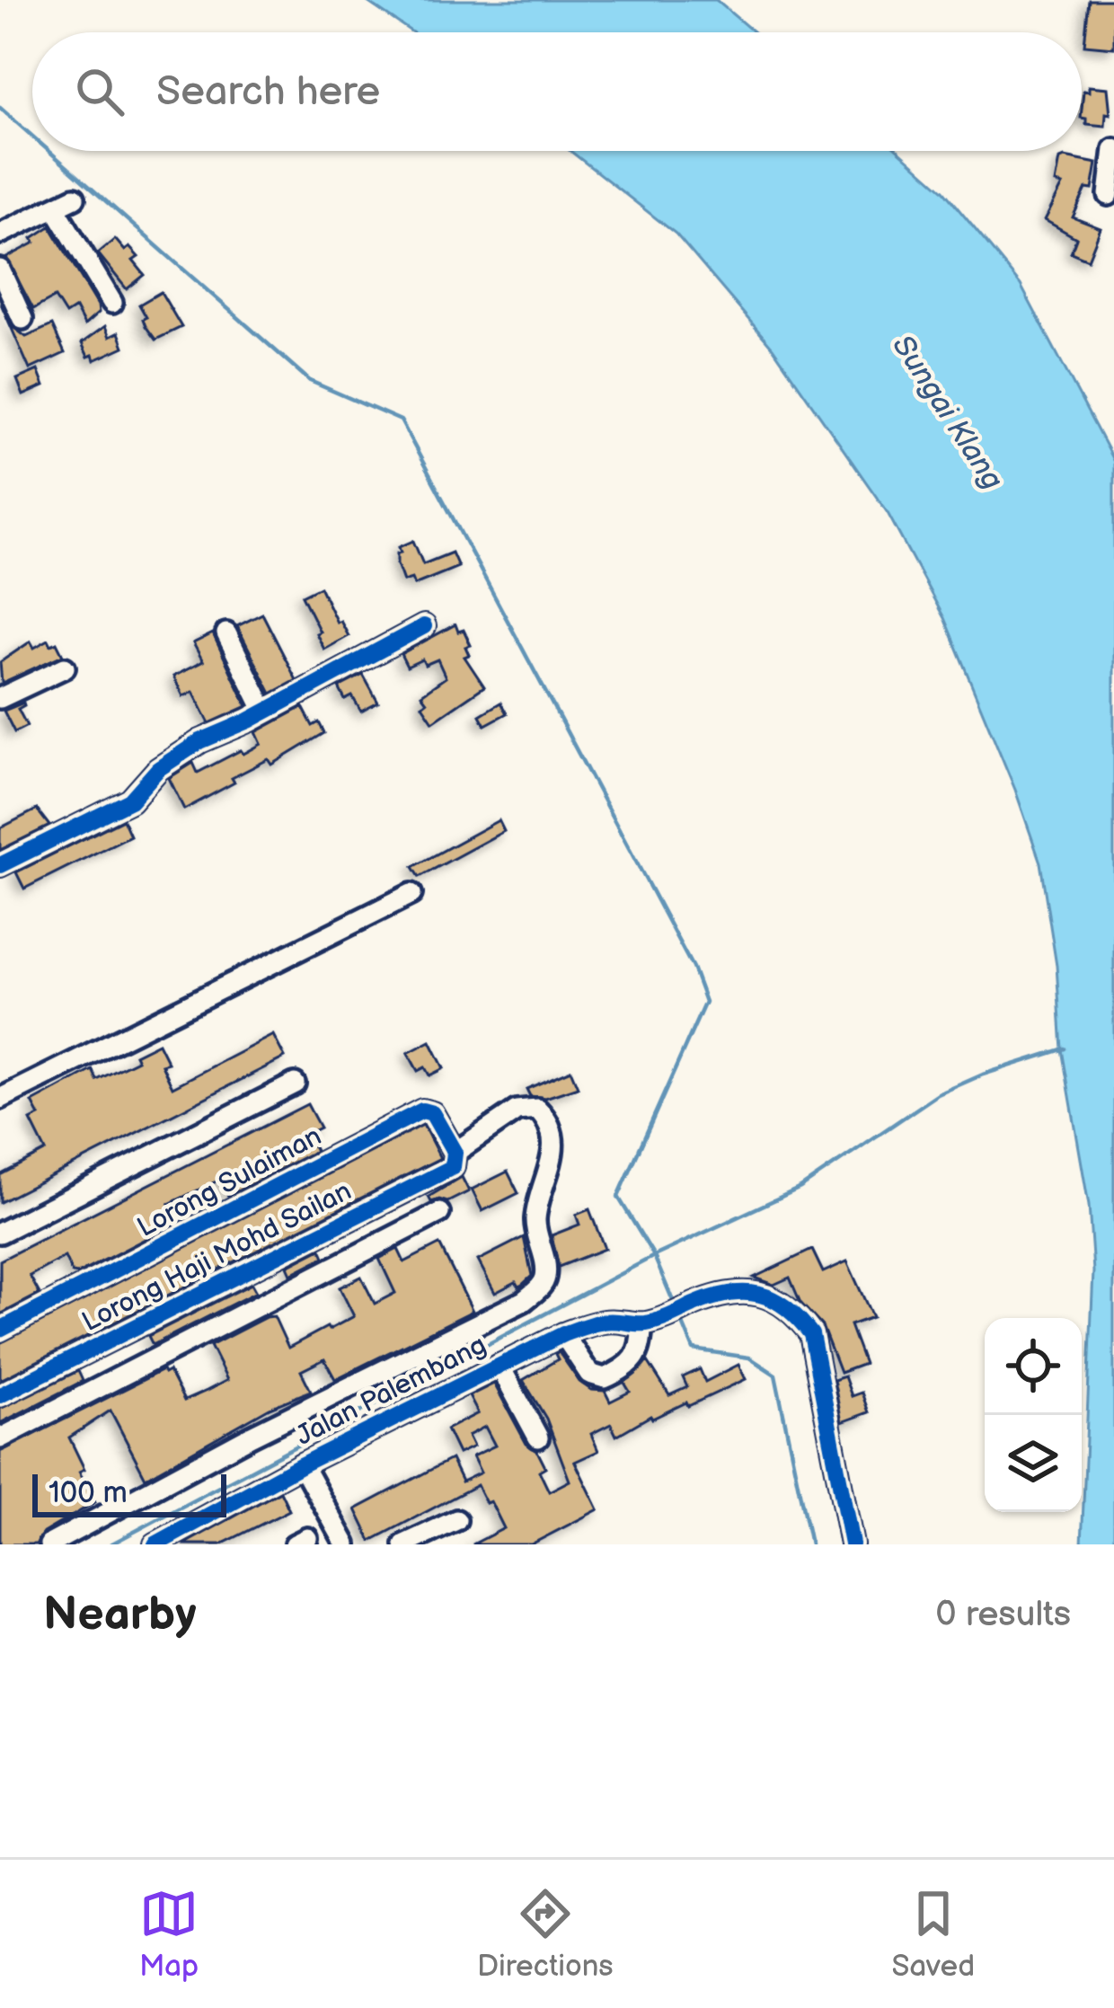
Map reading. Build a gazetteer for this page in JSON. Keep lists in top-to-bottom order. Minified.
{"streets":{"street":["Lorong Sulaiman","Lorong Haji Mohd Sailan","Jalan Palembang"]},"crossings":[["Lorong Sulaiman","Lorong Haji Mohd Sailan"]],"water":["Sungai Klang"],"scale_bar":"100 m","page":{"search":"Search here","scale":"100 m","heading":["Nearby","0 results"],"nav":["Map","Directions","Saved"]}}
